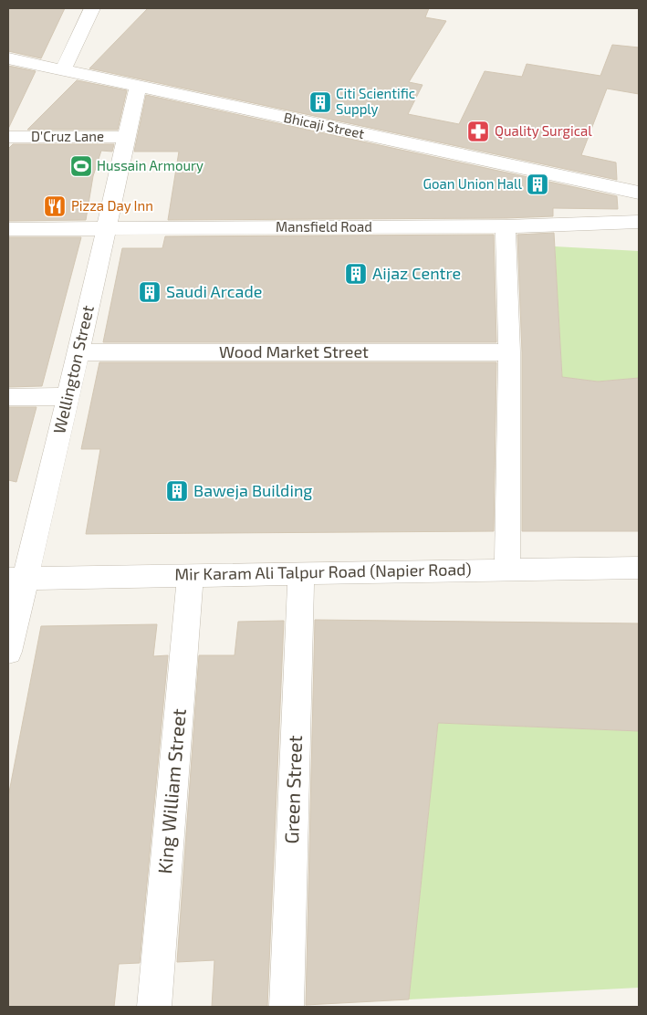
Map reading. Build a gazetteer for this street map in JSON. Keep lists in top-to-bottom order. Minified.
{"streets":{"street":["Bhicaji Street","D'Cruz Lane","Mansfield Road","Wood Market Street","Wellington Street","Mir Karam Ali Talpur Road (Napier Road)","Green Street","King William Street"]},"crossings":[["Bhicaji Street","Wellington Street"],["D'Cruz Lane","Wellington Street"],["Mansfield Road","Wellington Street"],["Wood Market Street","Wellington Street"],["Wellington Street","Mir Karam Ali Talpur Road (Napier Road)"],["Mir Karam Ali Talpur Road (Napier Road)","Green Street"],["Mir Karam Ali Talpur Road (Napier Road)","King William Street"]],"places":{"building":["Citi Scientific Supply","Goan Union Hall","Aijaz Centre","Saudi Arcade","Baweja Building"],"pharmacy":["Quality Surgical"],"sports":["Hussain Armoury"],"restaurant":["Pizza Day Inn"]}}
